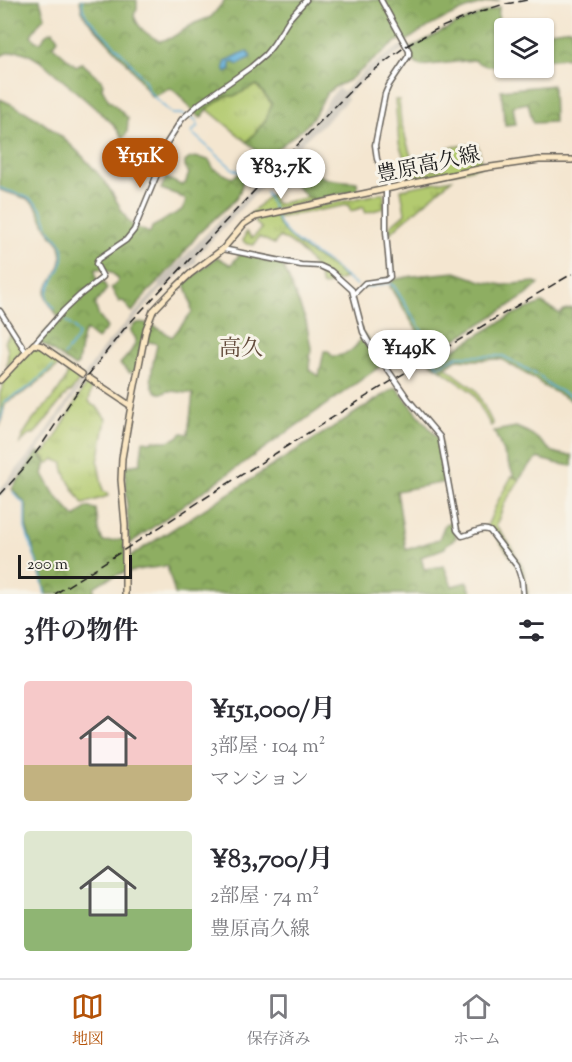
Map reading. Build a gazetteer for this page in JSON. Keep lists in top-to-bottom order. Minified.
{"streets":{"main road":["豊原高久線"]},"districts":["高久"],"scale_bar":"200 m","page":{"price":["¥151K","¥83.7K","¥149K"],"scale":"200 m","heading":"3件の物件","list":[{"name":"¥151,000/月","note":"3部屋 · 104 m² · マンション"},{"name":"¥83,700/月","note":"2部屋 · 74 m² · 豊原高久線"}],"tabs":["地図","保存済み","ホーム"]}}
